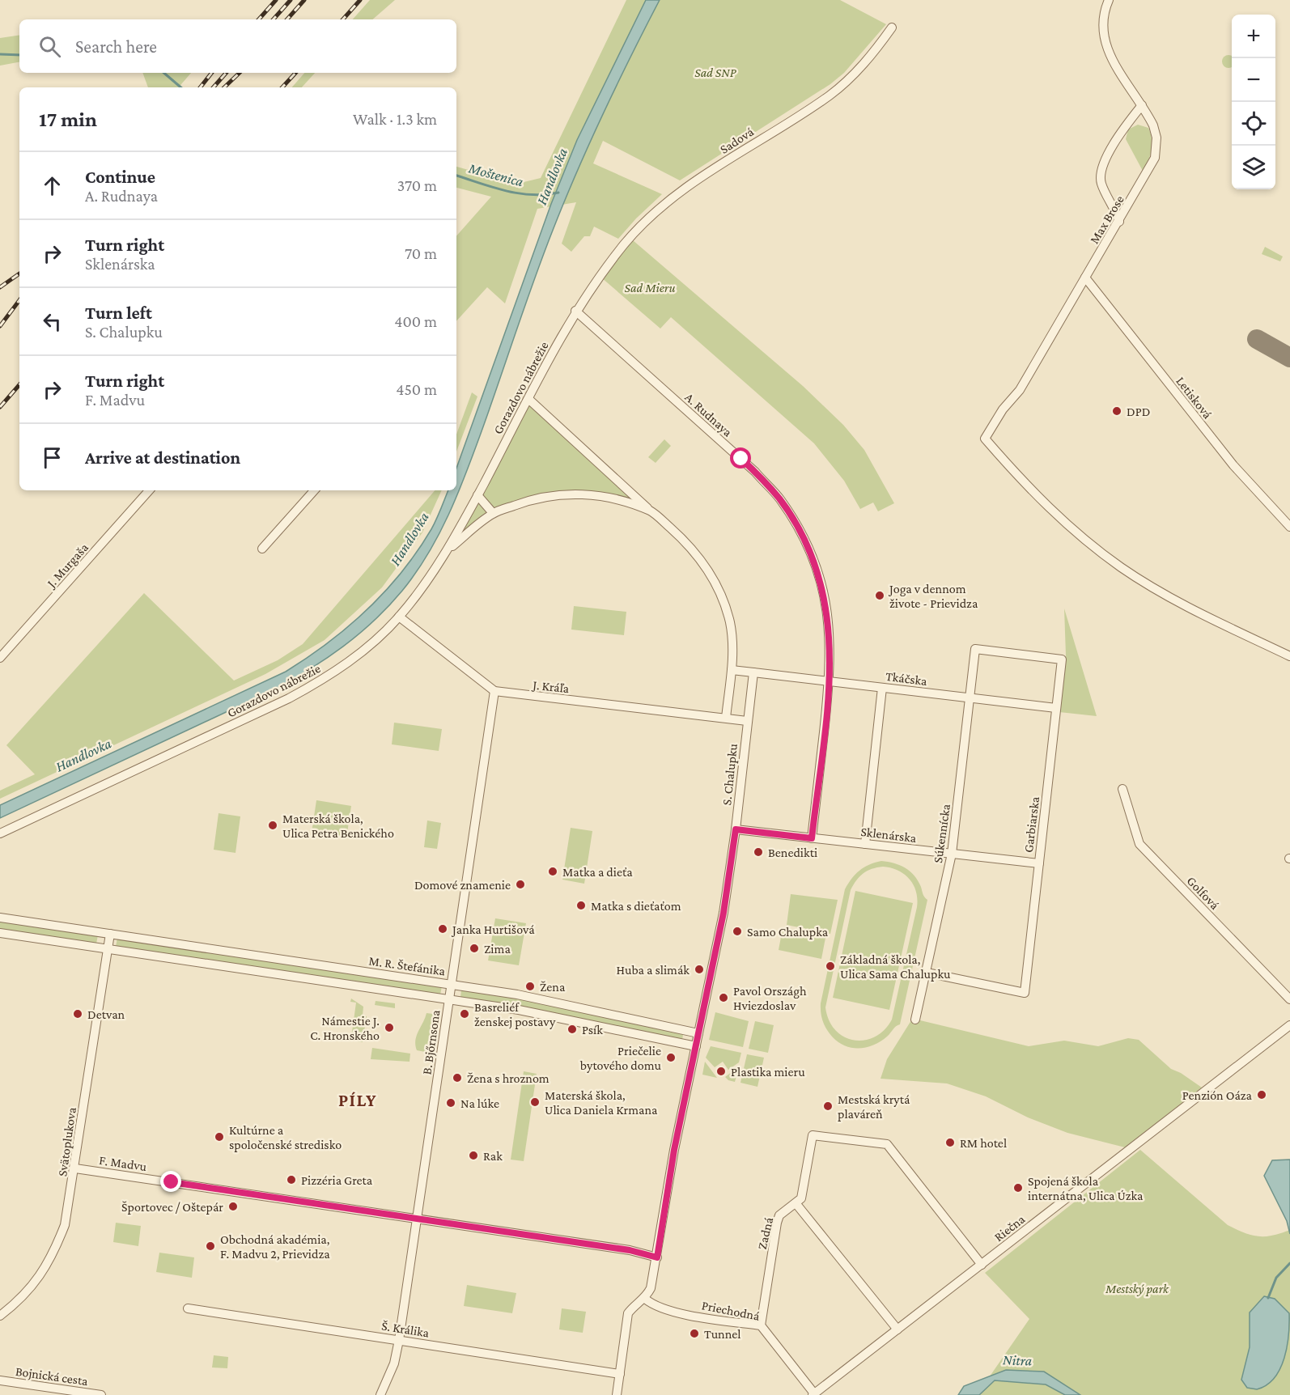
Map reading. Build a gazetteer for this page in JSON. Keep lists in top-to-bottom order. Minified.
{"streets":{"street":["Sadová","Max Brose","Gorazdovo nábrežie","Letisková","A. Rudnaya","J. Murgaša","Tkáčska","J. Kráľa","S. Chalupku","Garbiarska","Súkennícka","Sklenárska","Golfová","M. R. Štefánika","B. Bjőrnsona","Svätoplukova","F. Madvu","Riečna","Zadná","Priechodná","Š. Králika","Bojnická cesta"]},"crossings":[["Sadová","Gorazdovo nábrežie"],["Max Brose","Letisková"],["Gorazdovo nábrežie","A. Rudnaya"],["A. Rudnaya","Tkáčska"],["A. Rudnaya","Sklenárska"],["Tkáčska","S. Chalupku"],["Tkáčska","Garbiarska"],["Tkáčska","Súkennícka"],["J. Kráľa","B. Bjőrnsona"],["S. Chalupku","Sklenárska"],["S. Chalupku","M. R. Štefánika"],["S. Chalupku","F. Madvu"],["S. Chalupku","Priechodná"],["S. Chalupku","Š. Králika"],["Garbiarska","Súkennícka"],["Garbiarska","Sklenárska"],["Súkennícka","Sklenárska"],["M. R. Štefánika","B. Bjőrnsona"],["M. R. Štefánika","Svätoplukova"],["B. Bjőrnsona","F. Madvu"],["B. Bjőrnsona","Š. Králika"],["Svätoplukova","F. Madvu"],["Riečna","Priechodná"],["Zadná","Priechodná"]],"districts":["PÍLY"],"water":["Moštenica","Handlovka","Nitra"],"parks":["Sad SNP","Sad Mieru","Mestský park"],"places":["DPD","Joga v dennom živote - Prievidza","Materská škola, Ulica Petra Benického","Benedikti","Matka a dieťa","Domové znamenie","Matka s dieťaťom","Janka Hurtišová","Samo Chalupka","Zima","Základná škola, Ulica Sama Chalupku","Huba a slimák","Žena","Pavol Országh Hviezdoslav","Detvan","Basreliéf ženskej postavy","Námestie J. C. Hronského","Psík","Priečelie bytového domu","Plastika mieru","Žena s hroznom","Penzión Oáza","Materská škola, Ulica Daniela Krmana","Na lúke","Mestská krytá plaváreň","Kultúrne a spoločenské stredisko","RM hotel","Rak","Pizzéria Greta","Spojená škola internátna, Ulica Úzka","Športovec / Oštepár","Obchodná akadémia, F. Madvu 2, Prievidza","Tunnel"],"page":{"map_buttons":["+","−"],"search":"Search here","heading":["17 min","Walk · 1.3 km"],"list":[["Continue","A. Rudnaya","370 m"],["Turn right","Sklenárska","70 m"],["Turn left","S. Chalupku","400 m"],["Turn right","F. Madvu","450 m"],"Arrive at destination"]}}
